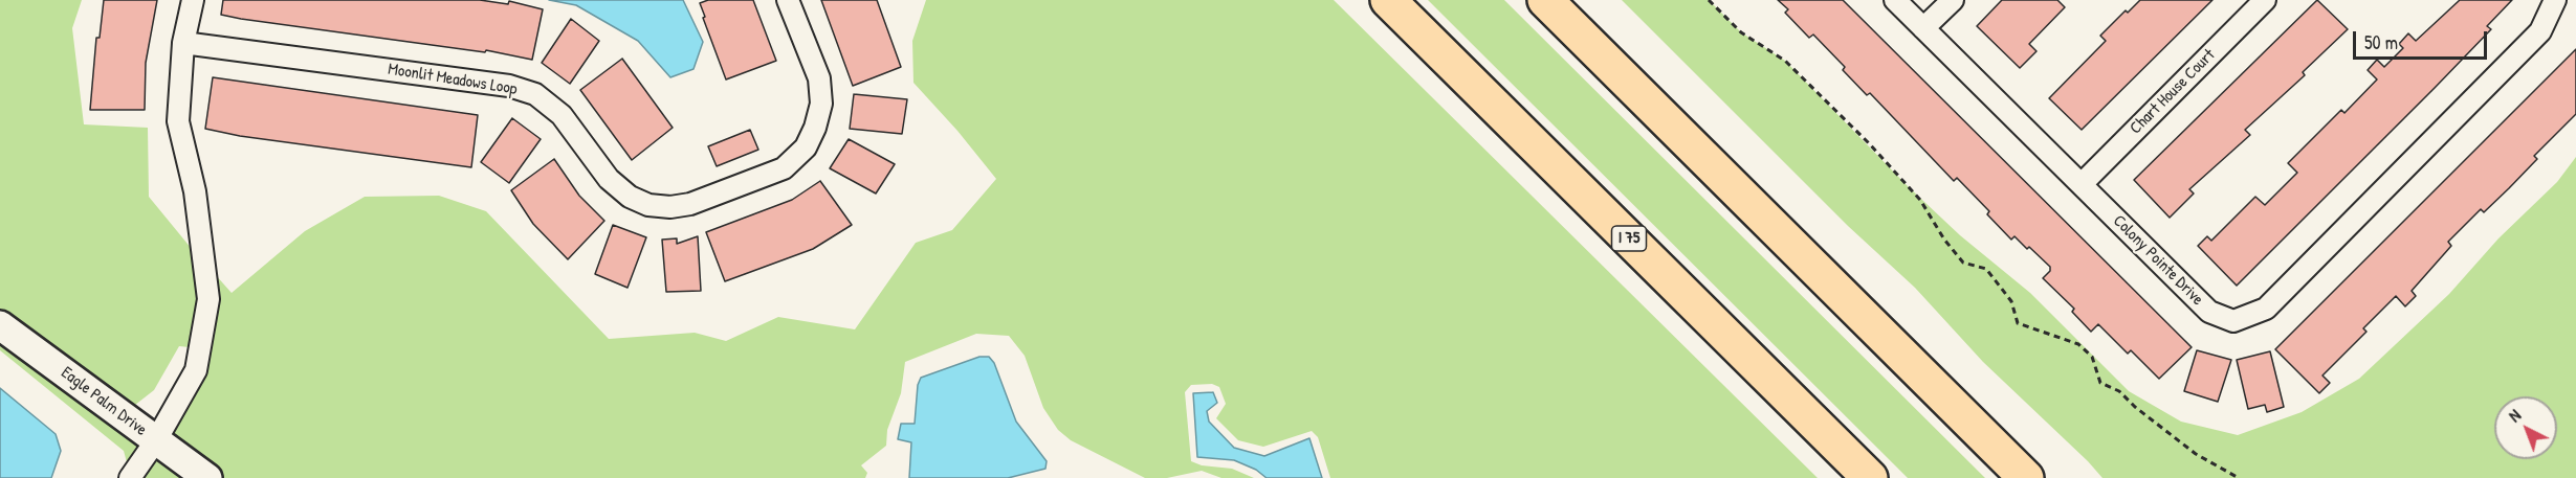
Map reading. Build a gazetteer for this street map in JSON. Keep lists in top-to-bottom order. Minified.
{"streets":{"highway":["I 75"],"street":["Moonlit Meadows Loop","Chart House Court","Colony Pointe Drive","Eagle Palm Drive"]},"crossings":[["Chart House Court","Colony Pointe Drive"]],"scale_bar":"50 m","north":"top left"}
